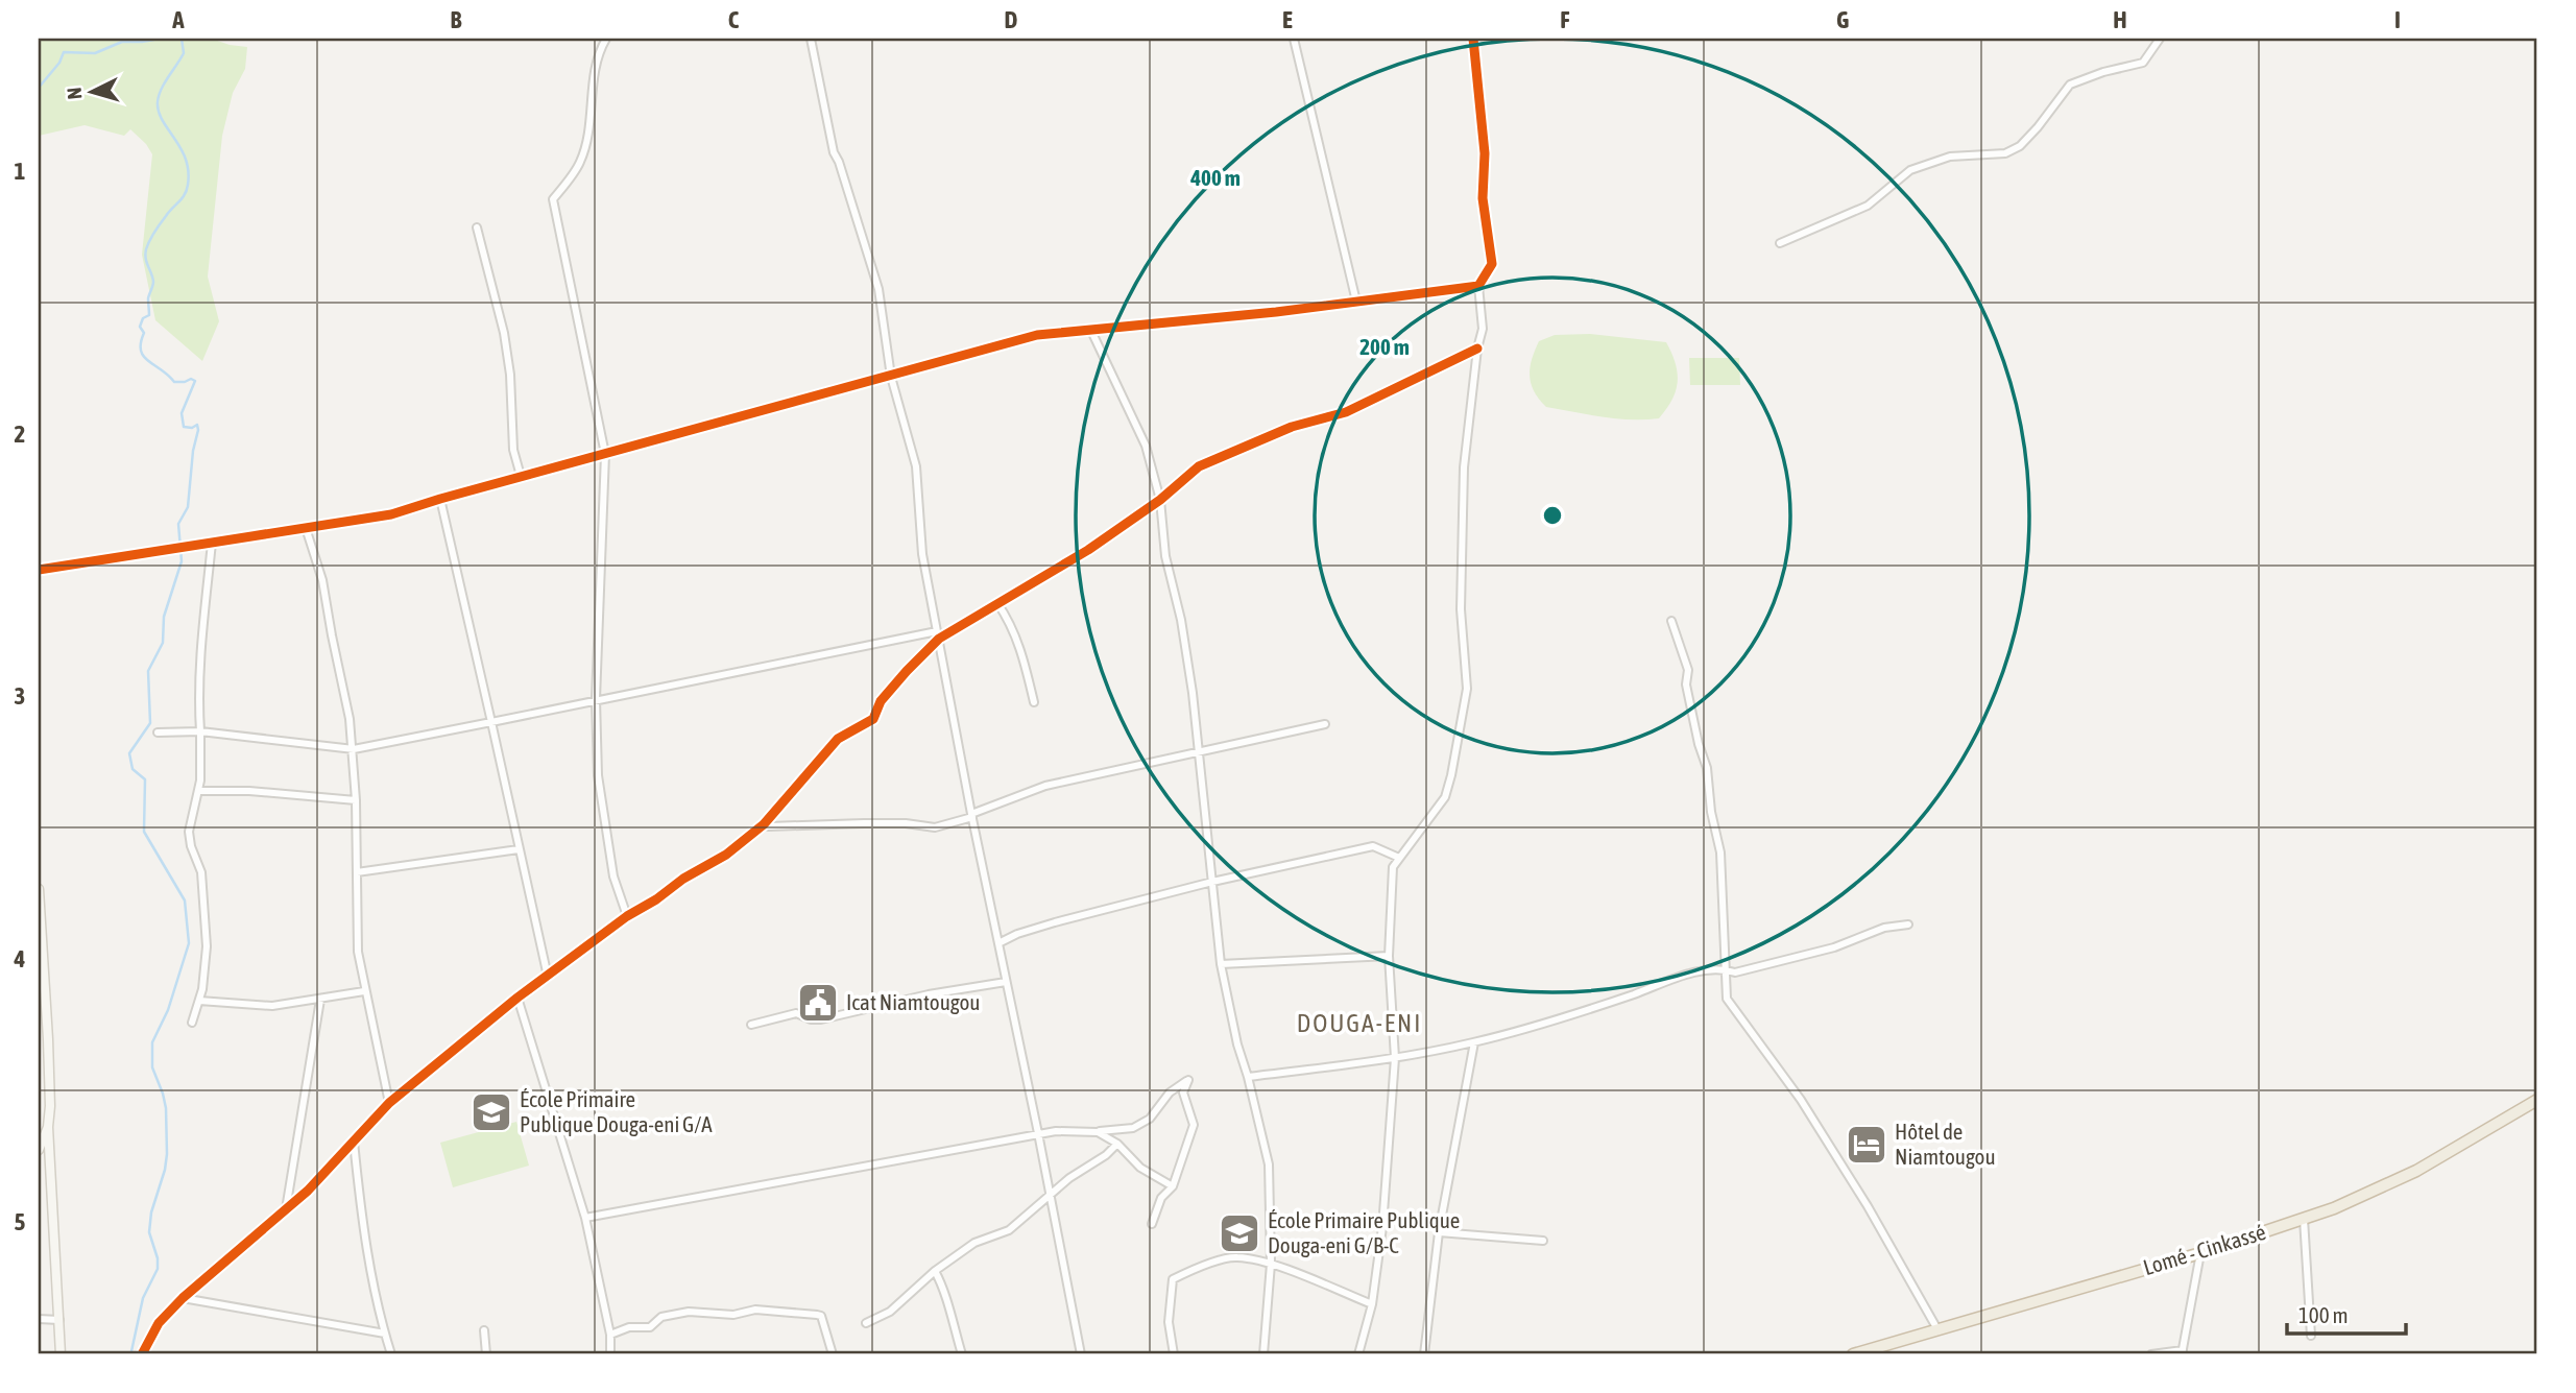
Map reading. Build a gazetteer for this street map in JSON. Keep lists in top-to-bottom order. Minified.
{"streets":{"highway":["Lomé - Cinkassé"]},"districts":["DOUGA-ENI"],"places":{"public building":["Icat Niamtougou"],"school or university":["École Primaire Publique Douga-eni G/A","École Primaire Publique Douga-eni G/B-C"],"hotel":["Hôtel de Niamtougou"]},"scale_bar":"100 m","north":"left","grid":{"columns":["A","B","C","D","E","F","G","H","I"],"rows":["1","2","3","4","5"]},"rings":["400 m","200 m"]}
